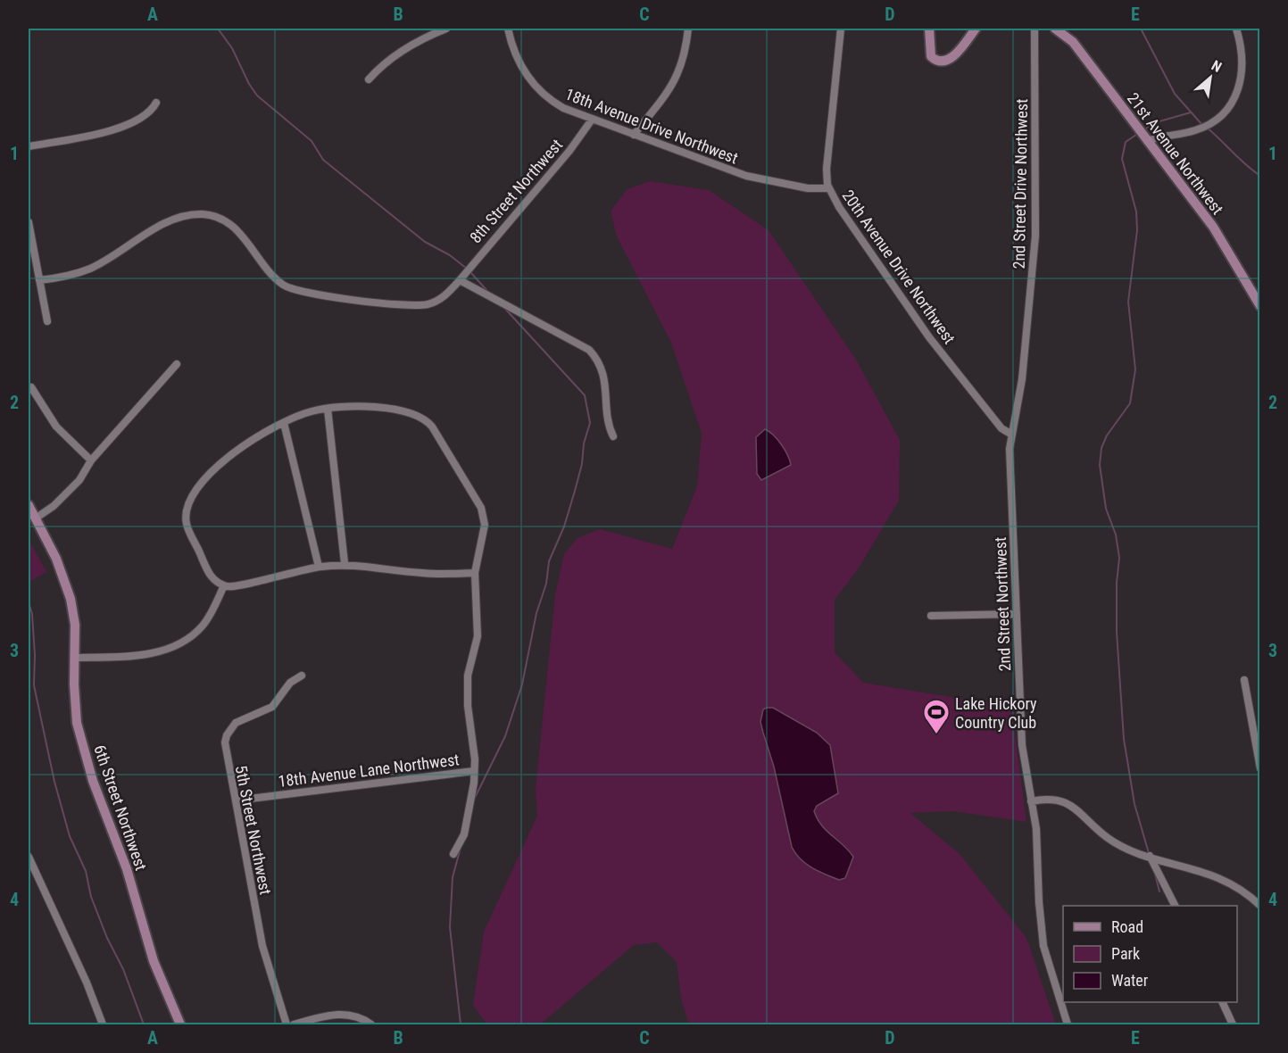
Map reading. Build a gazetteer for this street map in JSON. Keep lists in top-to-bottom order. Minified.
{"streets":{"street":["18th Avenue Drive Northwest","21st Avenue Northwest","2nd Street Drive Northwest","8th Street Northwest","20th Avenue Drive Northwest","2nd Street Northwest","18th Avenue Lane Northwest","6th Street Northwest","5th Street Northwest"]},"crossings":[["18th Avenue Drive Northwest","8th Street Northwest"],["18th Avenue Drive Northwest","20th Avenue Drive Northwest"],["2nd Street Drive Northwest","20th Avenue Drive Northwest"],["2nd Street Drive Northwest","2nd Street Northwest"],["20th Avenue Drive Northwest","2nd Street Northwest"],["18th Avenue Lane Northwest","5th Street Northwest"]],"places":{"sports":["Lake Hickory Country Club"]},"legend":["Road","Park","Water"],"north":"top right","grid":{"columns":["A","B","C","D","E"],"rows":["1","2","3","4"]}}
